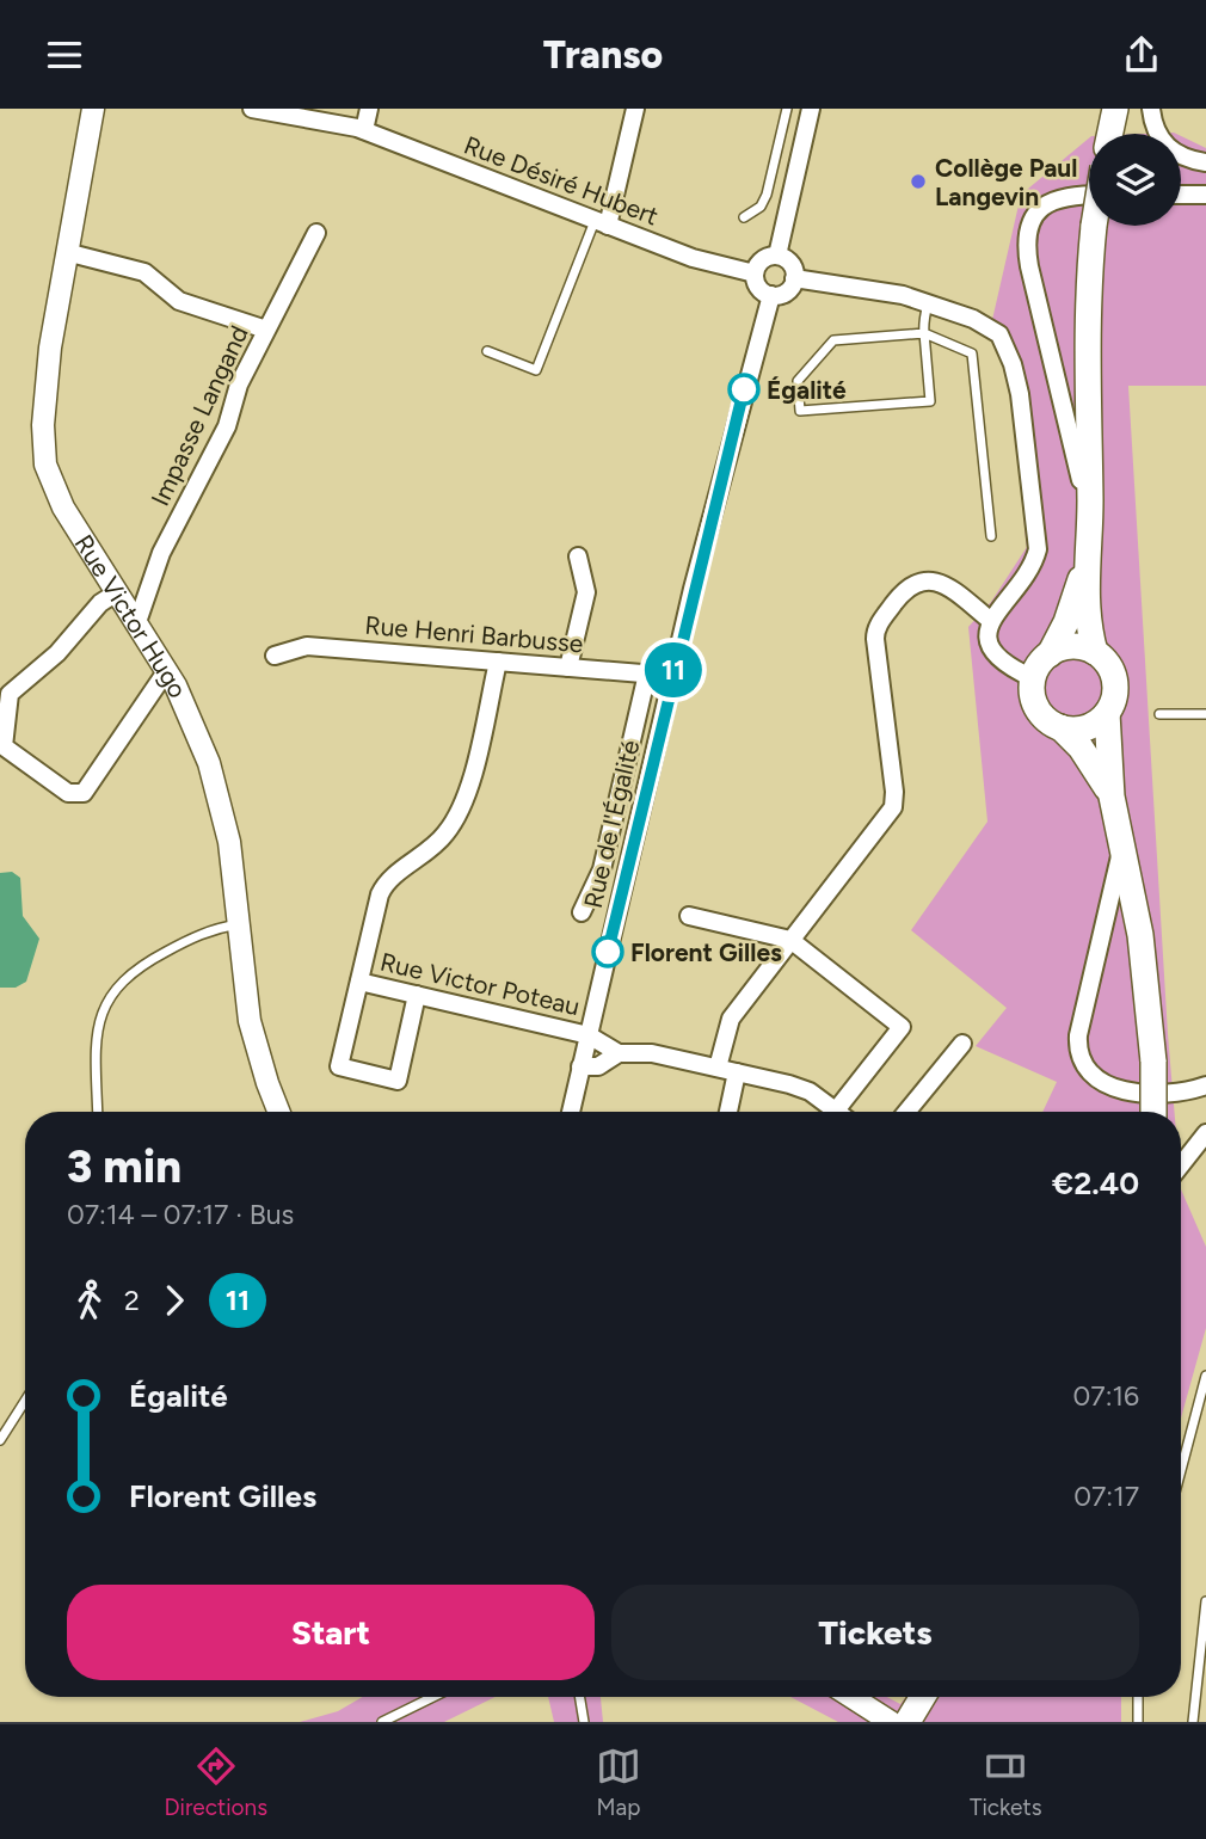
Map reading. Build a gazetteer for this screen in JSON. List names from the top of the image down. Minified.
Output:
{"streets":{"street":["Rue Désiré Hubert","Impasse Langand","Rue Victor Hugo","Rue Henri Barbusse","Rue de l'Égalité","Rue Victor Poteau"]},"crossings":[["Rue Désiré Hubert","Rue de l'Égalité"],["Impasse Langand","Rue Victor Hugo"],["Rue Henri Barbusse","Rue de l'Égalité"],["Rue de l'Égalité","Rue Victor Poteau"]],"places":["Collège Paul Langevin","Égalité","Florent Gilles"],"lines":["bus line 11"],"page":{"header":"Transo","on_map":"11","heading":["3 min","07:14 – 07:17 · Bus","€2.40"],"legs":["2","11"],"list":[{"name":"Égalité","value":"07:16"},{"name":"Florent Gilles","value":"07:17"}],"buttons":["Start","Tickets"],"tabs":["Directions","Map","Tickets"]}}
